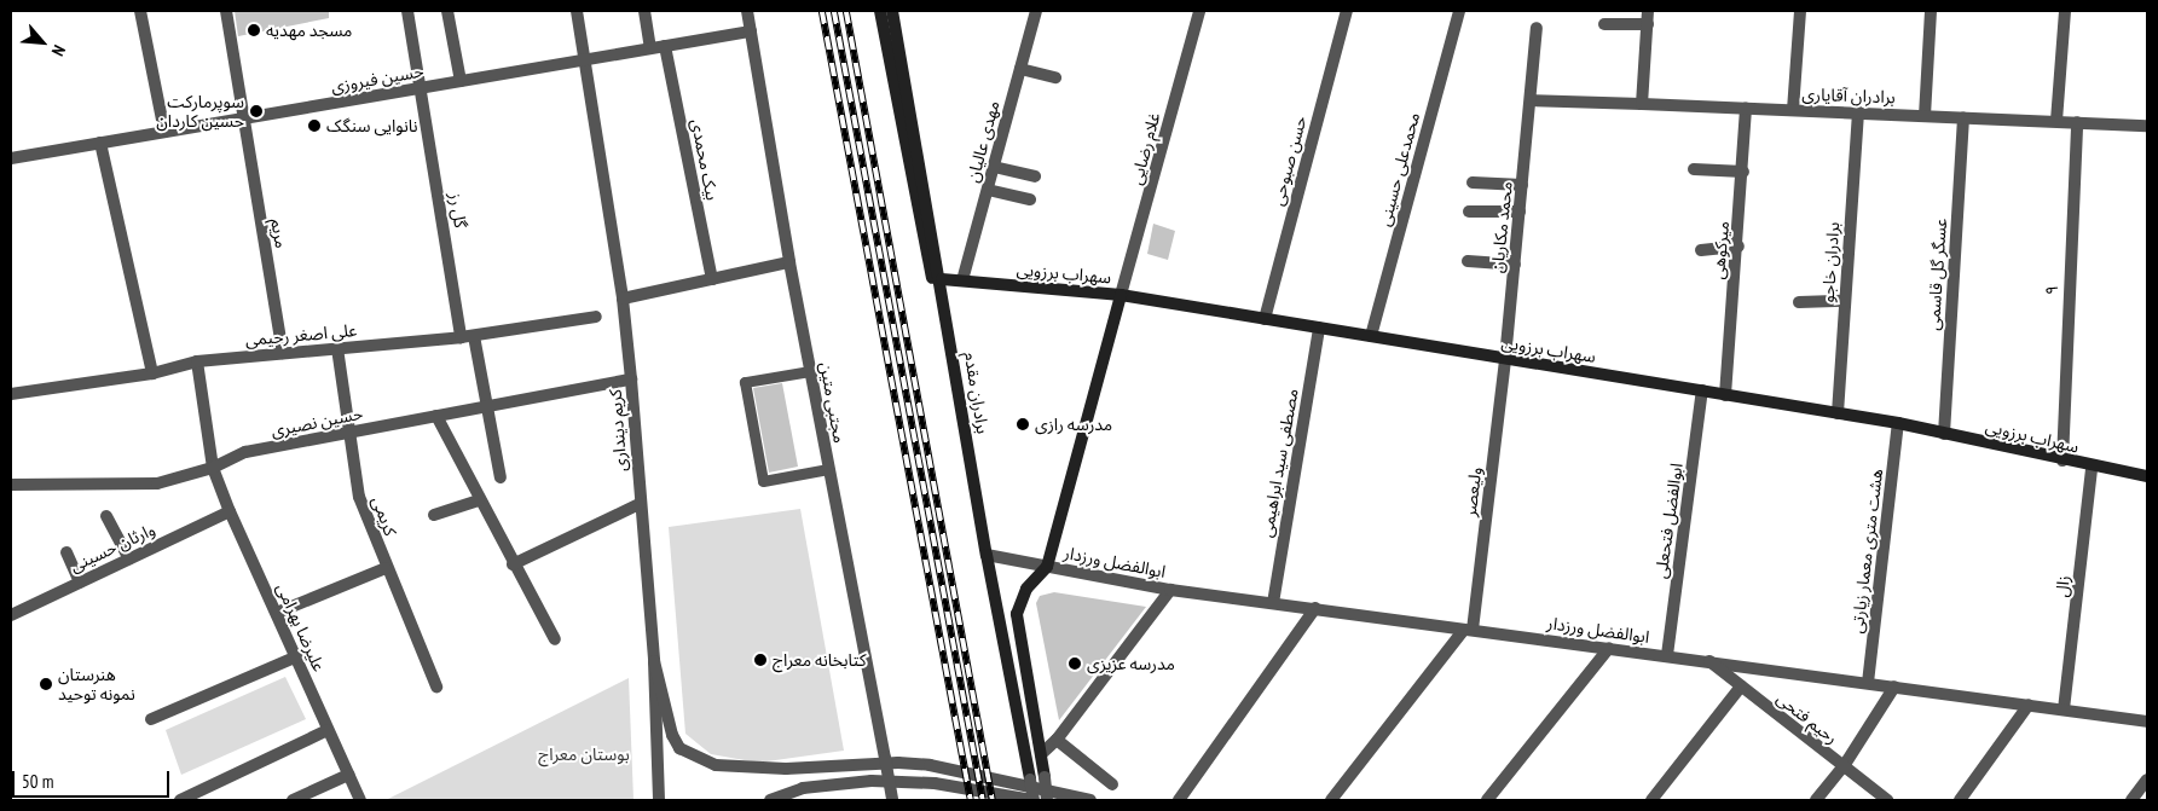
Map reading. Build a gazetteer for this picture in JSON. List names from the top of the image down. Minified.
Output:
{"streets":{"main road":["سهراب برزویی","برادران مقدم"],"street":["حسین فیروزی","برادران آقایاری","مهدی عالیان","غلام رضایی","بیک محمدی","حسن صبوحی","محمدعلی حسینی","گل رز","محمد مکاریان","مریم","میرکوهی","برادران خاجو","عسگر گل قاسمی","۹","علی اصغر رحیمی","مجتبی متین","حسین نصیری","کریم دینداری","مصطفی سید ابراهیمی","ولیعصر","کریمی","ابوالفضل فتحعلی","وارثان حسینی","هشت متری معمار زیارتی","ابوالفضل ورزدار","زال","علیرضا بهرامی","رحیم فتحی"]},"crossings":[["حسین فیروزی","بیک محمدی"],["حسین فیروزی","گل رز"],["حسین فیروزی","مریم"],["حسین فیروزی","مجتبی متین"],["حسین فیروزی","کریم دینداری"],["برادران آقایاری","محمد مکاریان"],["برادران آقایاری","میرکوهی"],["برادران آقایاری","برادران خاجو"],["برادران آقایاری","عسگر گل قاسمی"],["برادران آقایاری","۹"],["مهدی عالیان","سهراب برزویی"],["غلام رضایی","سهراب برزویی"],["حسن صبوحی","سهراب برزویی"],["محمدعلی حسینی","سهراب برزویی"],["گل رز","علی اصغر رحیمی"],["محمد مکاریان","سهراب برزویی"],["محمد مکاریان","ولیعصر"],["مریم","علی اصغر رحیمی"],["میرکوهی","سهراب برزویی"],["برادران خاجو","سهراب برزویی"],["سهراب برزویی","عسگر گل قاسمی"],["سهراب برزویی","۹"],["سهراب برزویی","برادران مقدم"],["سهراب برزویی","مصطفی سید ابراهیمی"],["سهراب برزویی","ولیعصر"],["سهراب برزویی","ابوالفضل فتحعلی"],["سهراب برزویی","هشت متری معمار زیارتی"],["سهراب برزویی","زال"],["علی اصغر رحیمی","کریمی"],["علی اصغر رحیمی","علیرضا بهرامی"],["برادران مقدم","ابوالفضل ورزدار"],["حسین نصیری","کریم دینداری"],["حسین نصیری","کریمی"],["حسین نصیری","علیرضا بهرامی"],["مصطفی سید ابراهیمی","ابوالفضل ورزدار"],["ولیعصر","ابوالفضل ورزدار"],["ابوالفضل فتحعلی","ابوالفضل ورزدار"],["وارثان حسینی","علیرضا بهرامی"],["هشت متری معمار زیارتی","ابوالفضل ورزدار"],["ابوالفضل ورزدار","زال"],["ابوالفضل ورزدار","رحیم فتحی"]],"parks":["بوستان معراج"],"places":["مسجد مهدیه","سوپرمارکت حسین کاردان","نانوایی سنگک","مدرسه رازی","کتابخانه معراج","مدرسه عزیزی","هنرستان نمونه توحید"],"scale_bar":"50 m","north":"bottom right"}
